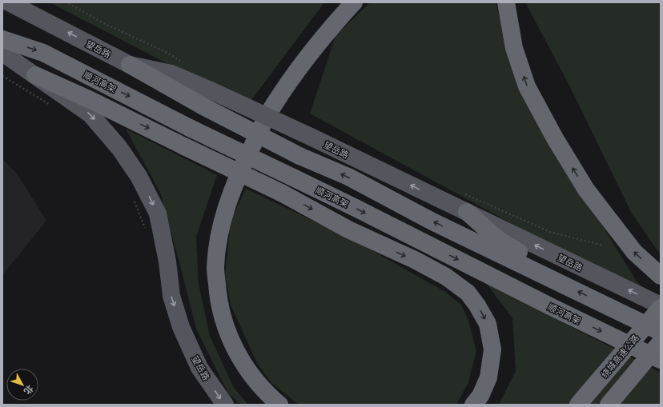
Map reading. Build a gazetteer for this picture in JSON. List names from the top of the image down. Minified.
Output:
{"streets":{"highway":["顺河高架","绕城高速公路"],"main road":["望岳路"]},"crossings":[["望岳路","绕城高速公路"]],"north":"bottom right"}
